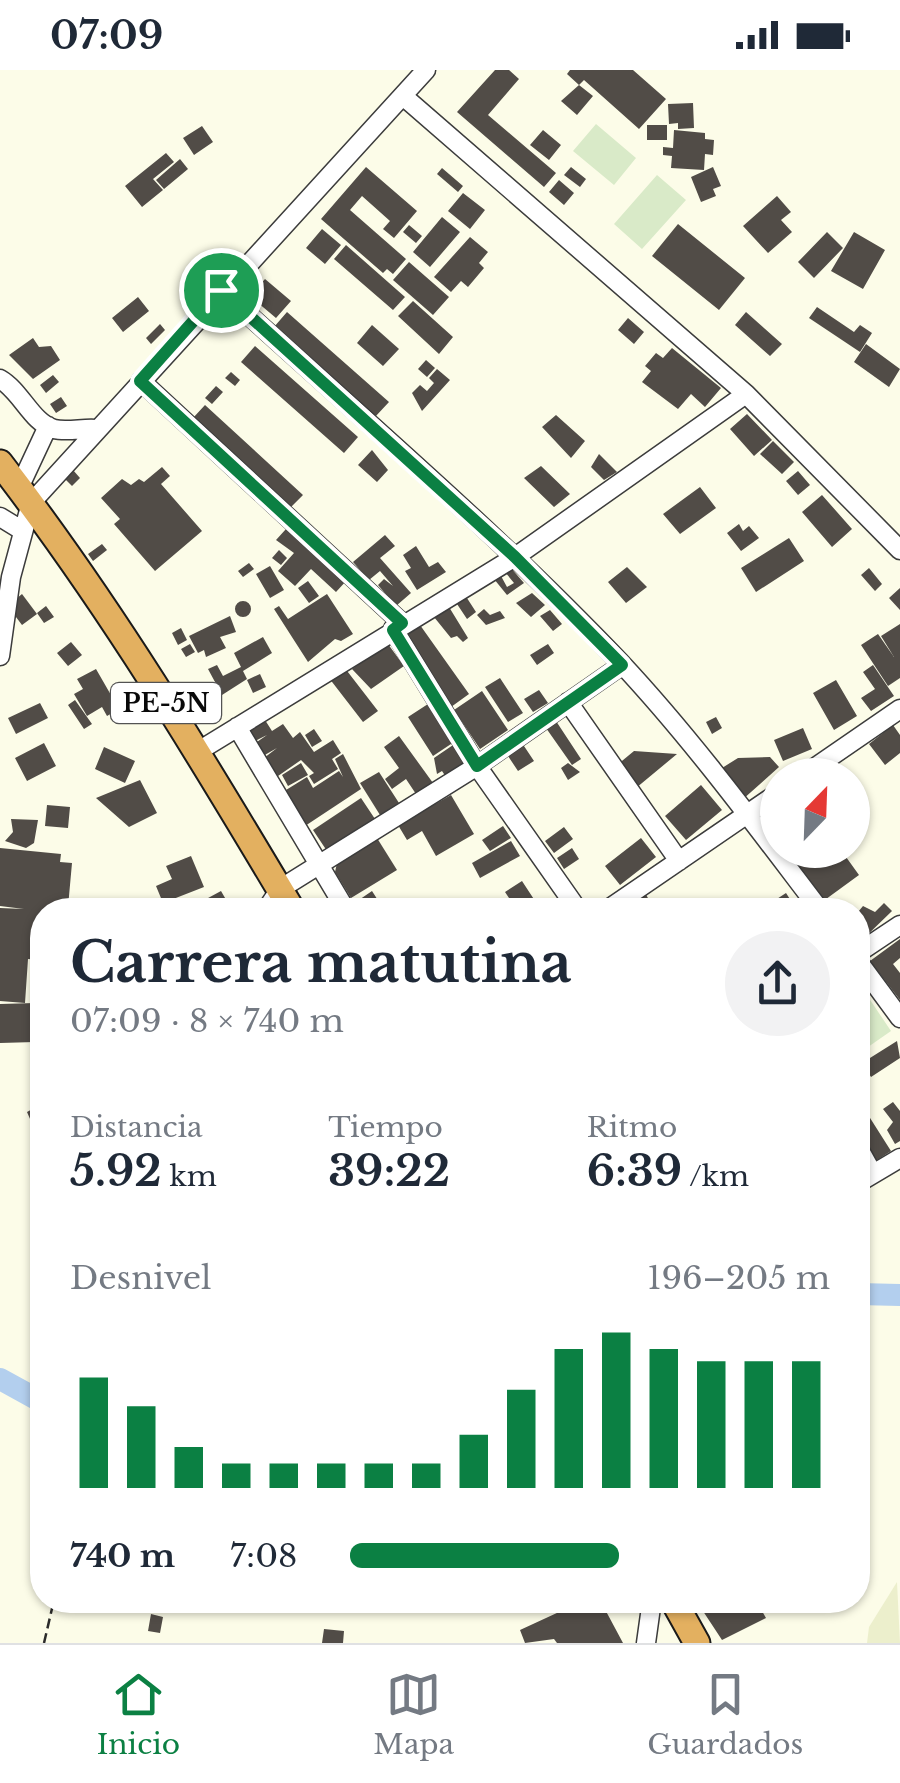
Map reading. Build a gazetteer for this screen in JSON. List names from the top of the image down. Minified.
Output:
{"streets":{"highway":["PE-5N"]},"north":"top right","page":{"status":"07:09","heading":["Carrera matutina","07:09 · 8 × 740 m"],"stats":[["Distancia","5.92 km"],["Tiempo","39:22"],["Ritmo","6:39 /km"]],"chart":["Desnivel","196–205 m"],"list":[{"name":"740 m","note":"7:08"}],"tabs":["Inicio","Mapa","Guardados"]}}
